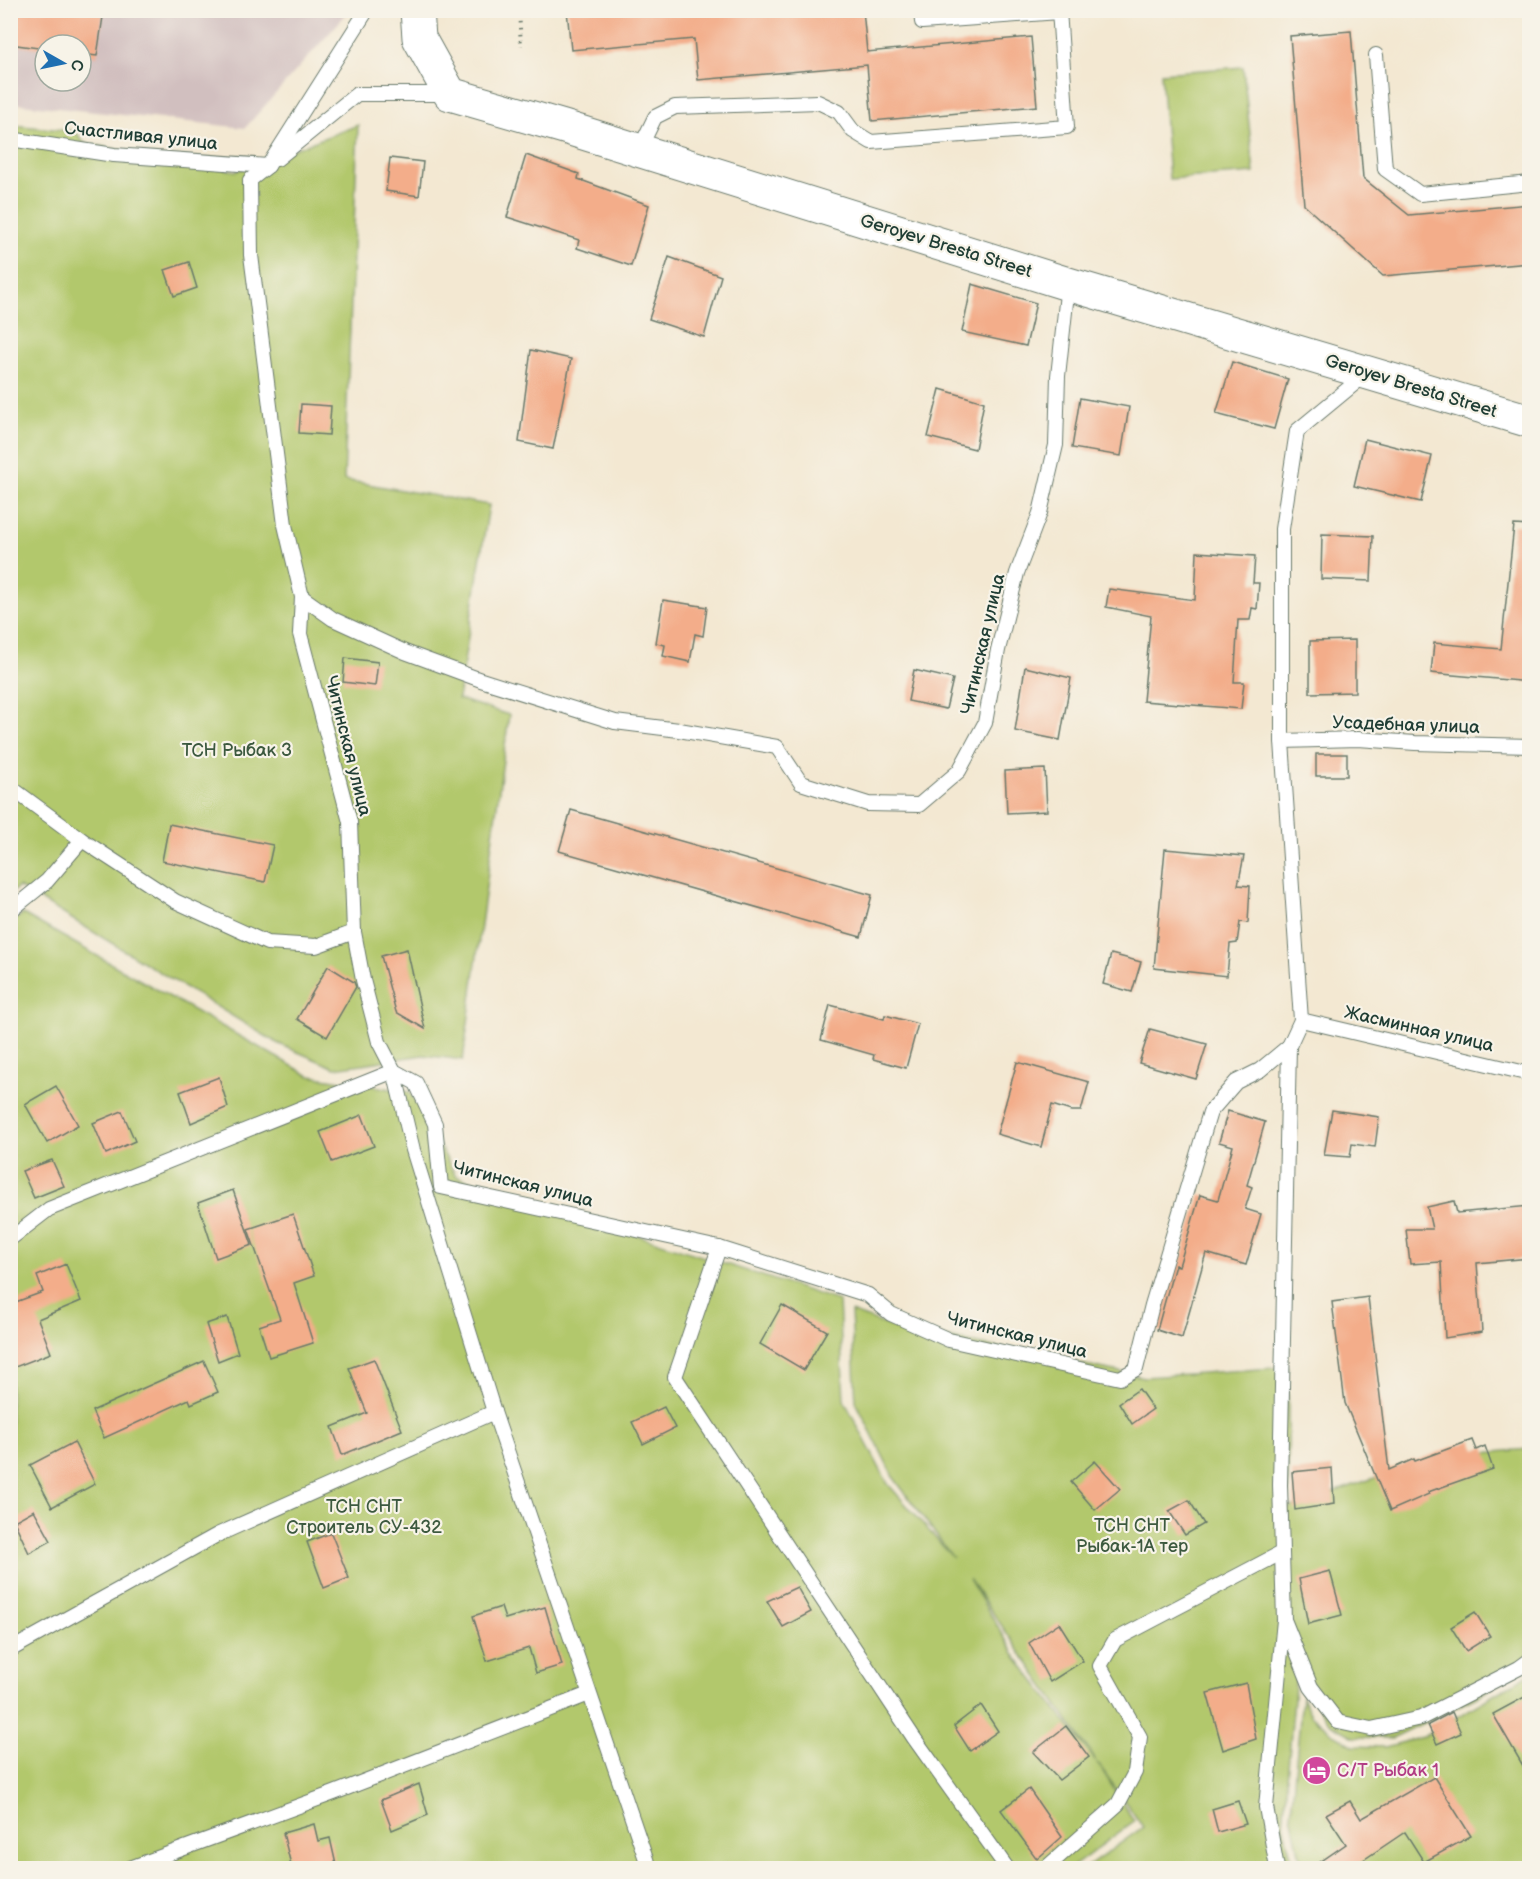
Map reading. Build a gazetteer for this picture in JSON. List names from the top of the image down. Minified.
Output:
{"streets":{"street":["Geroyev Bresta Street"],"lane":["Счастливая улица","Читинская улица","Усадебная улица","Жасминная улица"]},"crossings":[["Geroyev Bresta Street","Читинская улица"]],"parks":["ТСН Рыбак 3","ТСН СНТ Строитель СУ-432","ТСН СНТ Рыбак-1А тер"],"places":{"hotel":["С/Т Рыбак 1"]},"north":"right"}
